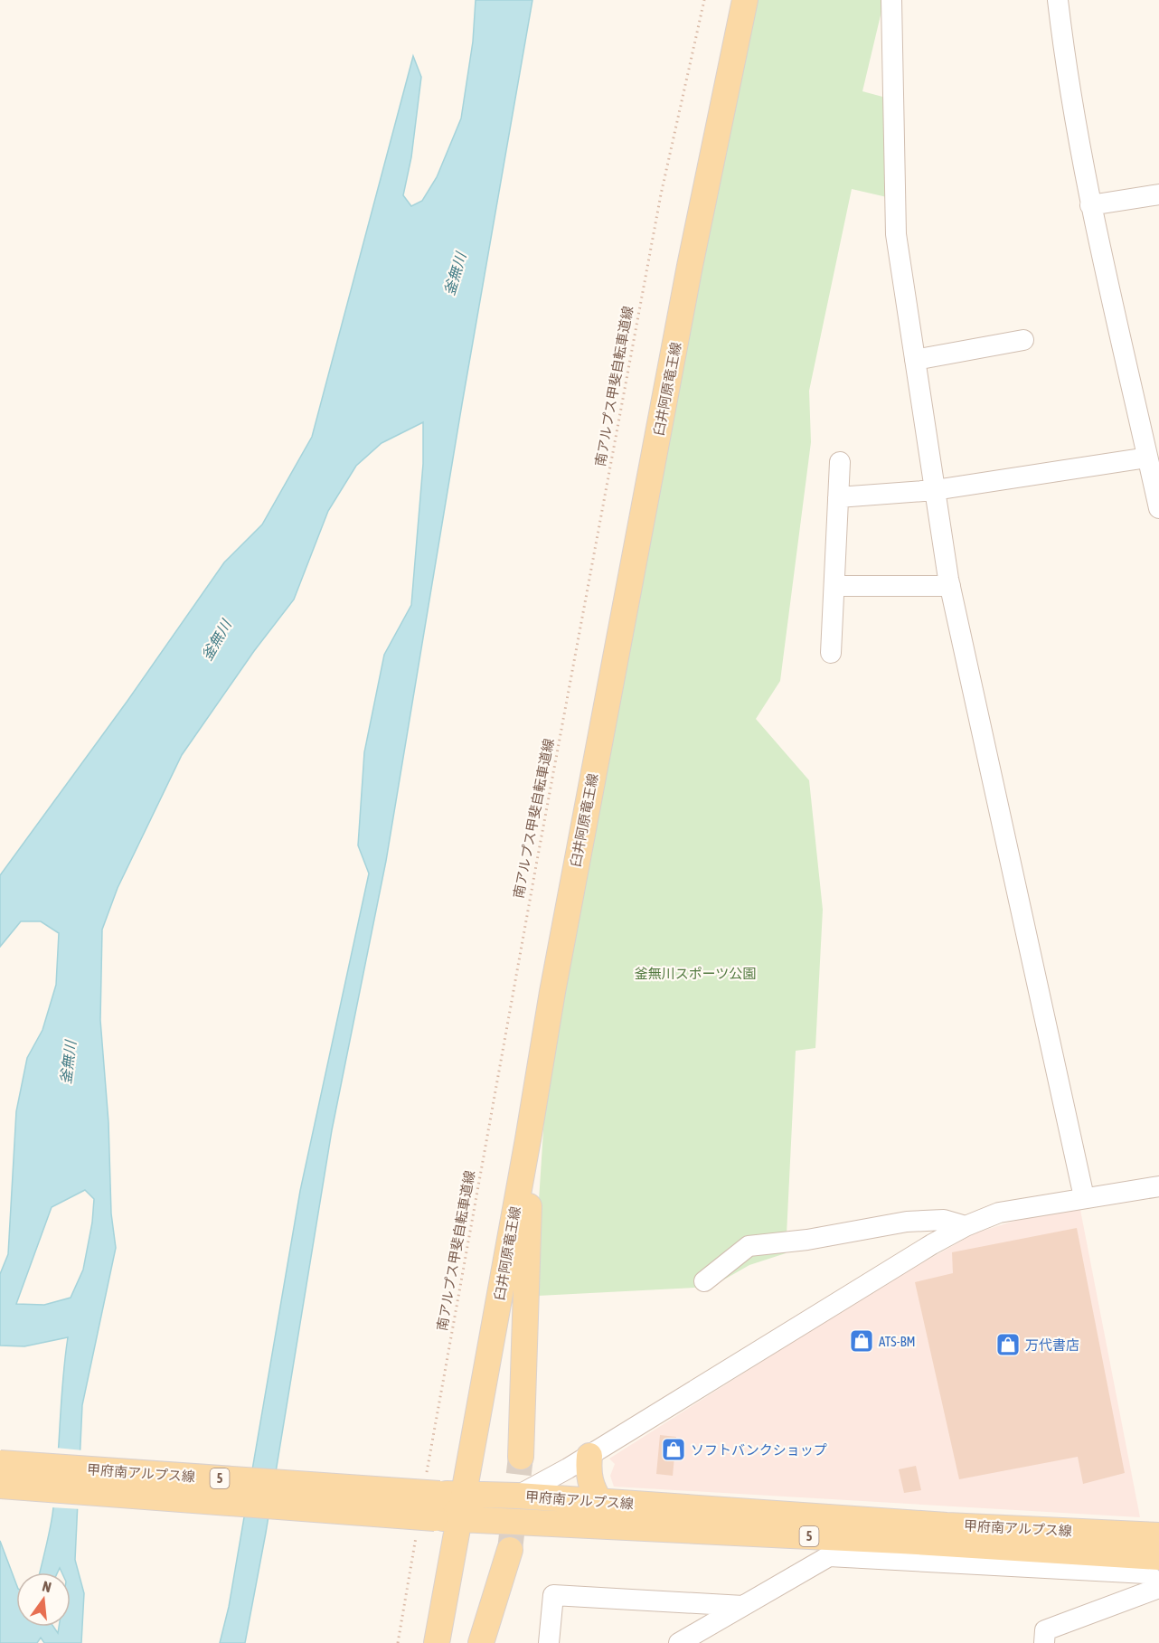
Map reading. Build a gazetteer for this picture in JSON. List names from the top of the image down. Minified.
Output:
{"streets":{"main road":["臼井阿原竜王線","甲府南アルプス線","5"],"path":["南アルプス甲斐自転車道線"]},"crossings":[["南アルプス甲斐自転車道線","臼井阿原竜王線"],["南アルプス甲斐自転車道線","甲府南アルプス線"],["臼井阿原竜王線","甲府南アルプス線"]],"water":["釜無川"],"parks":["釜無川スポーツ公園"],"places":{"shop":["ATS-BM","万代書店","ソフトバンクショップ"]},"north":"top"}
